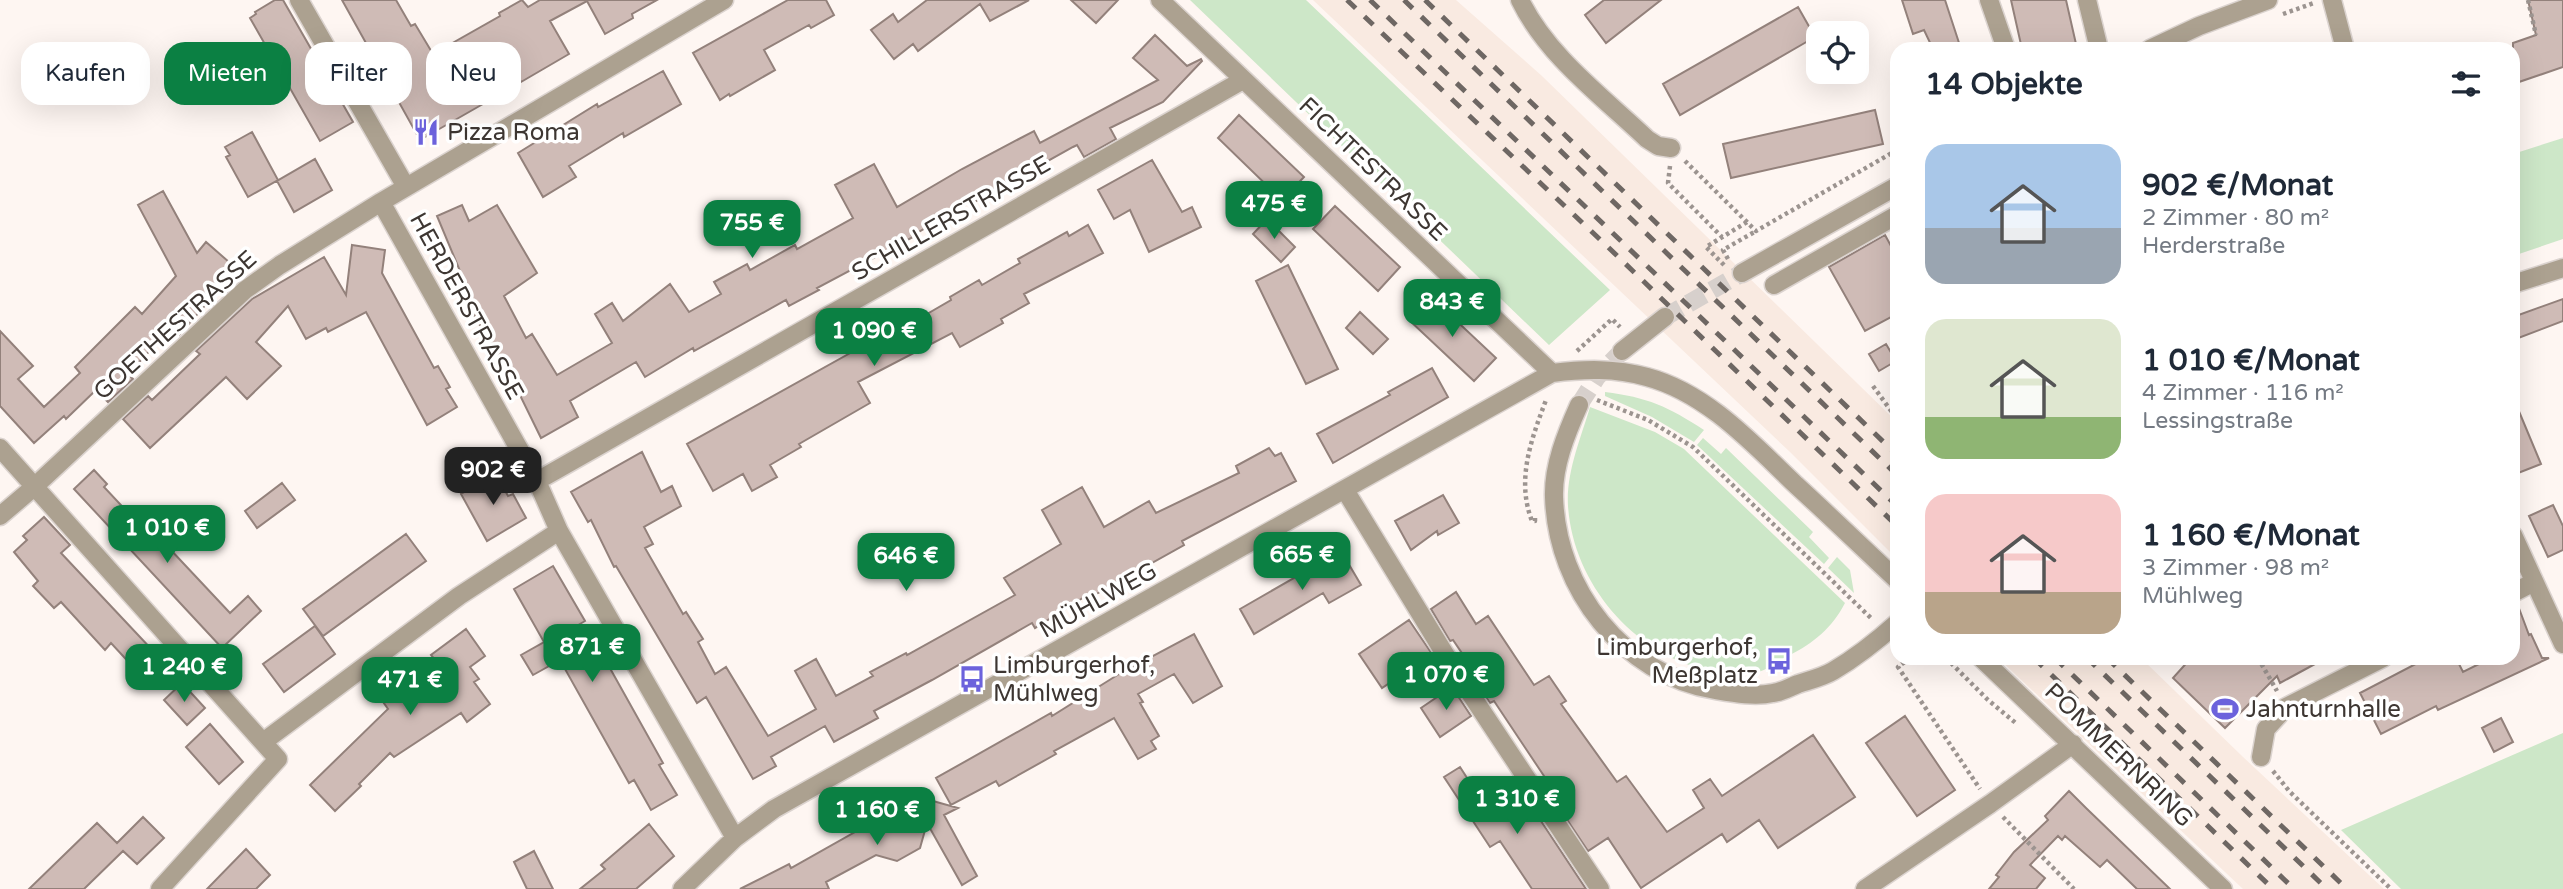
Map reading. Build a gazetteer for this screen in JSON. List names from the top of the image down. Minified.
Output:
{"streets":{"street":["FICHTESTRASSE","SCHILLERSTRASSE","HERDERSTRASSE","GOETHESTRASSE","MÜHLWEG","POMMERNRING"]},"crossings":[["FICHTESTRASSE","SCHILLERSTRASSE"],["FICHTESTRASSE","MÜHLWEG"],["SCHILLERSTRASSE","HERDERSTRASSE"],["HERDERSTRASSE","GOETHESTRASSE"],["HERDERSTRASSE","MÜHLWEG"]],"places":{"restaurant":["Pizza Roma"],"bus stop":["Limburgerhof, Meßplatz","Limburgerhof, Mühlweg"],"sports":["Jahnturnhalle"]},"page":{"chip":["Kaufen","Mieten","Filter","Neu"],"heading":"14 Objekte","list":[{"name":"902 €/Monat","note":"2 Zimmer · 80 m² · Herderstraße"},{"name":"1 010 €/Monat","note":"4 Zimmer · 116 m² · Lessingstraße"},{"name":"1 160 €/Monat","note":"3 Zimmer · 98 m² · Mühlweg"}],"price":["475 €","755 €","843 €","1 090 €","902 €","1 010 €","665 €","646 €","871 €","1 240 €","1 070 €","471 €","1 310 €","1 160 €"]}}
